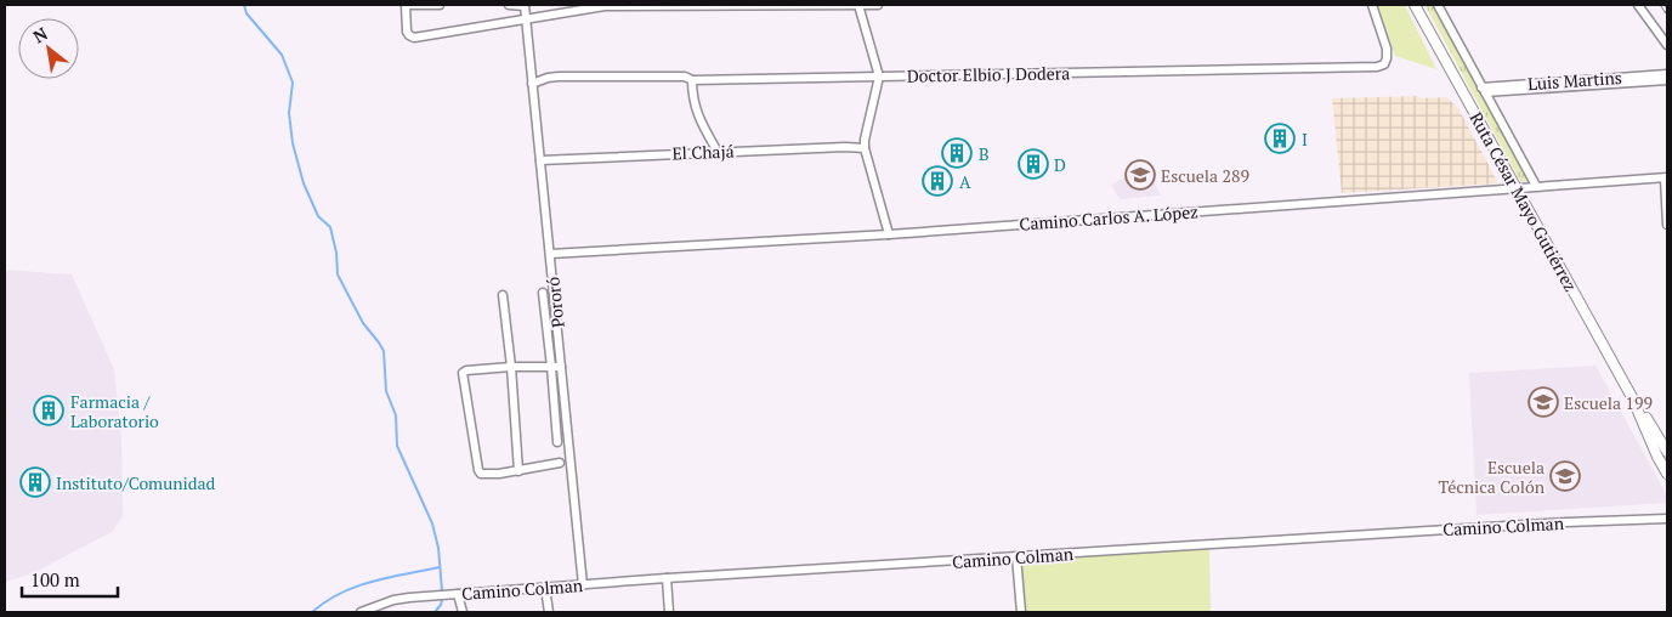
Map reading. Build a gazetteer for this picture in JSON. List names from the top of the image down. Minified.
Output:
{"streets":{"main road":["Ruta César Mayo Gutiérrez"],"street":["Doctor Elbio J Dodera","Luis Martins","El Chajá","Camino Carlos A. López","Pororó","Camino Colman"]},"crossings":[["Doctor Elbio J Dodera","Pororó"],["Luis Martins","Ruta César Mayo Gutiérrez"],["El Chajá","Pororó"],["Ruta César Mayo Gutiérrez","Camino Carlos A. López"],["Camino Carlos A. López","Pororó"],["Pororó","Camino Colman"]],"places":{"building":["I","B","D","A","Farmacia / Laboratorio","Instituto/Comunidad"],"school or university":["Escuela 289","Escuela 199","Escuela Técnica Colón"]},"scale_bar":"100 m","north":"top left"}
